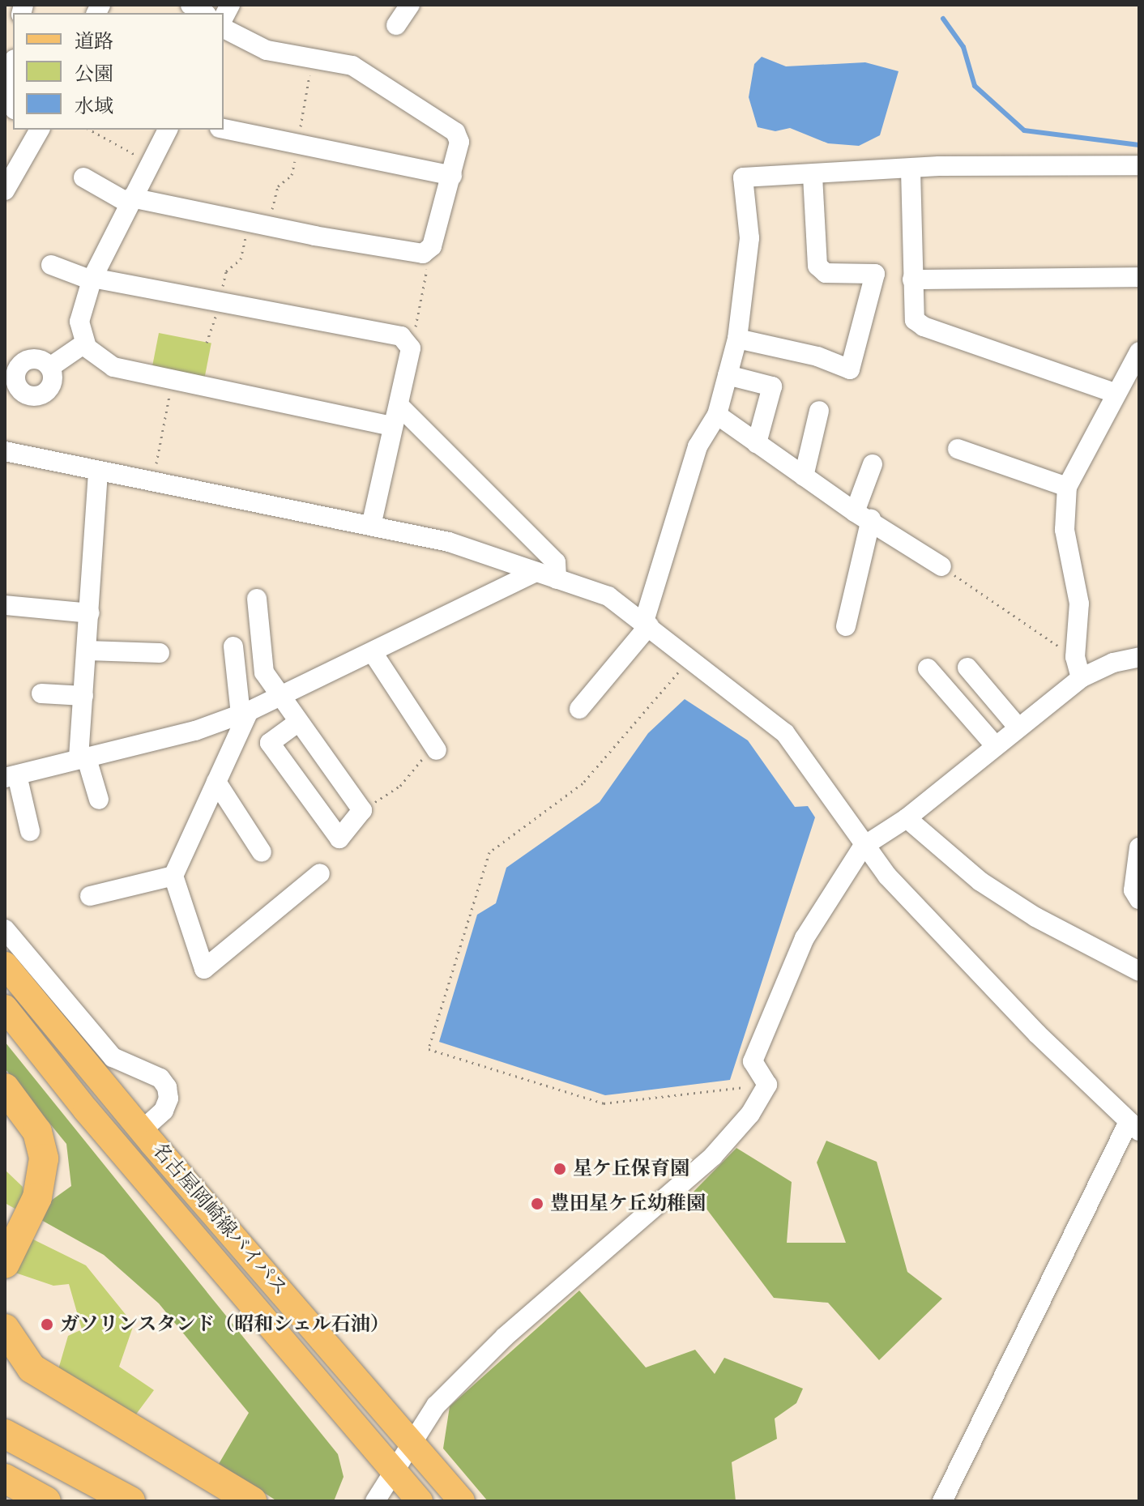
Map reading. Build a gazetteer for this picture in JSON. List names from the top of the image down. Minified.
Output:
{"streets":{"main road":["名古屋岡崎線バイパス"]},"places":["星ケ丘保育園","豊田星ケ丘幼稚園","ガソリンスタンド（昭和シェル石油）"],"legend":["道路","公園","水域"]}
